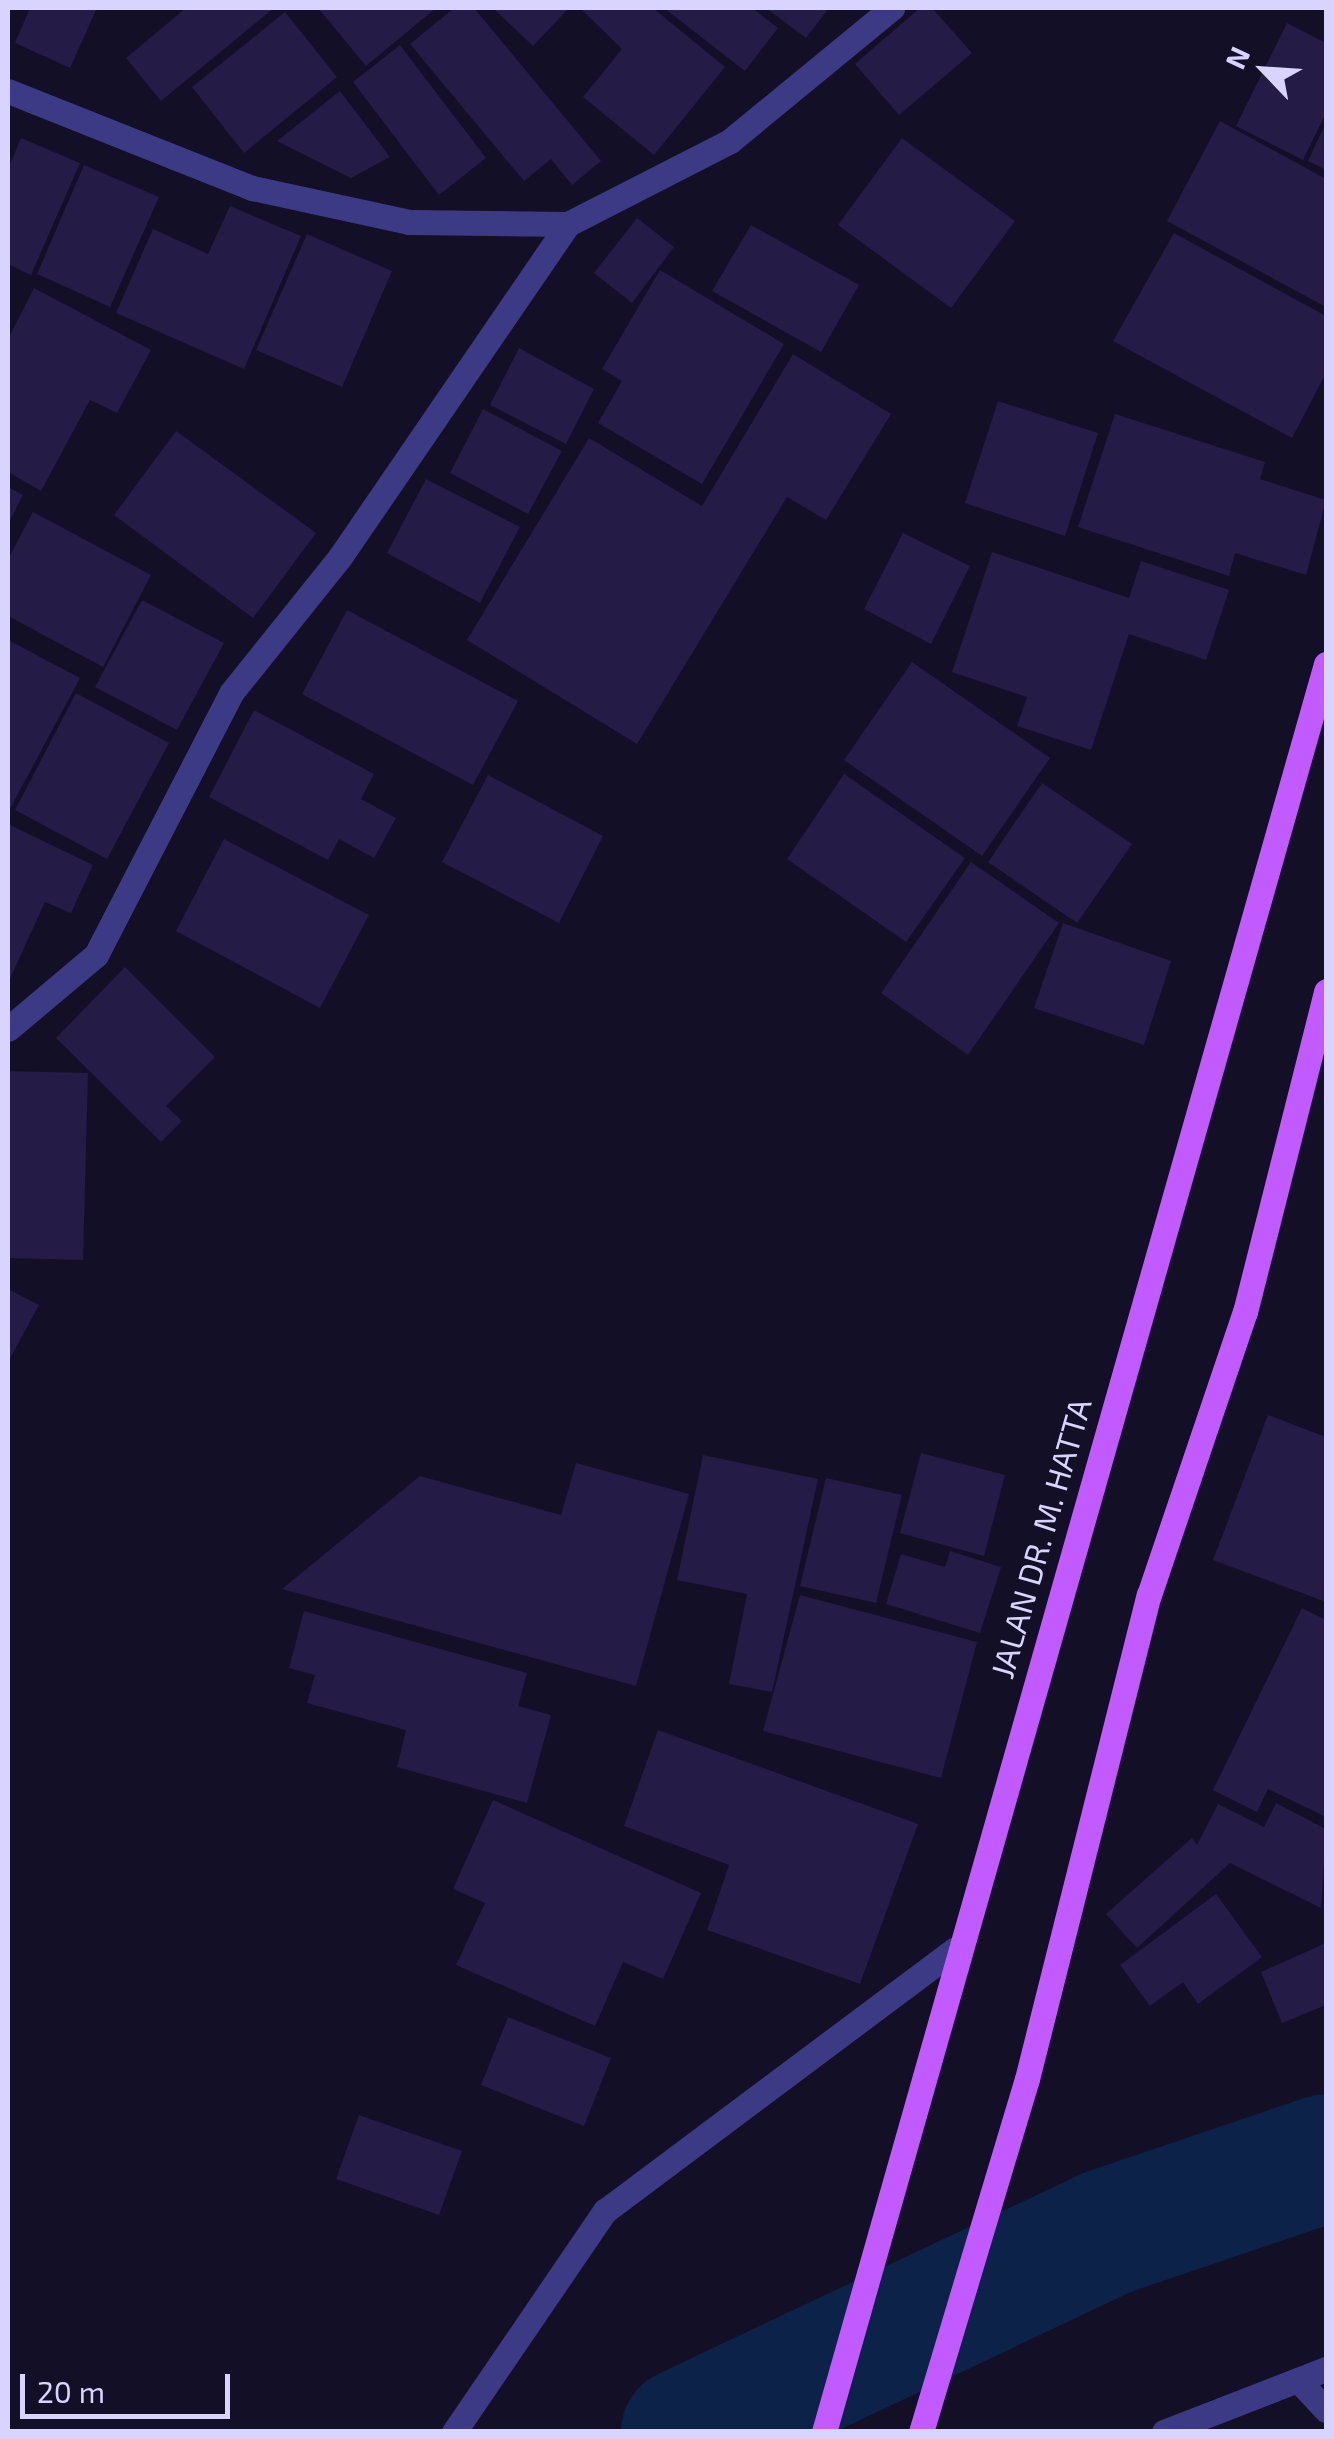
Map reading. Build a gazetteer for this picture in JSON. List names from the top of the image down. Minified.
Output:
{"streets":{"main road":["JALAN DR. M. HATTA"]},"scale_bar":"20 m","north":"top left"}
